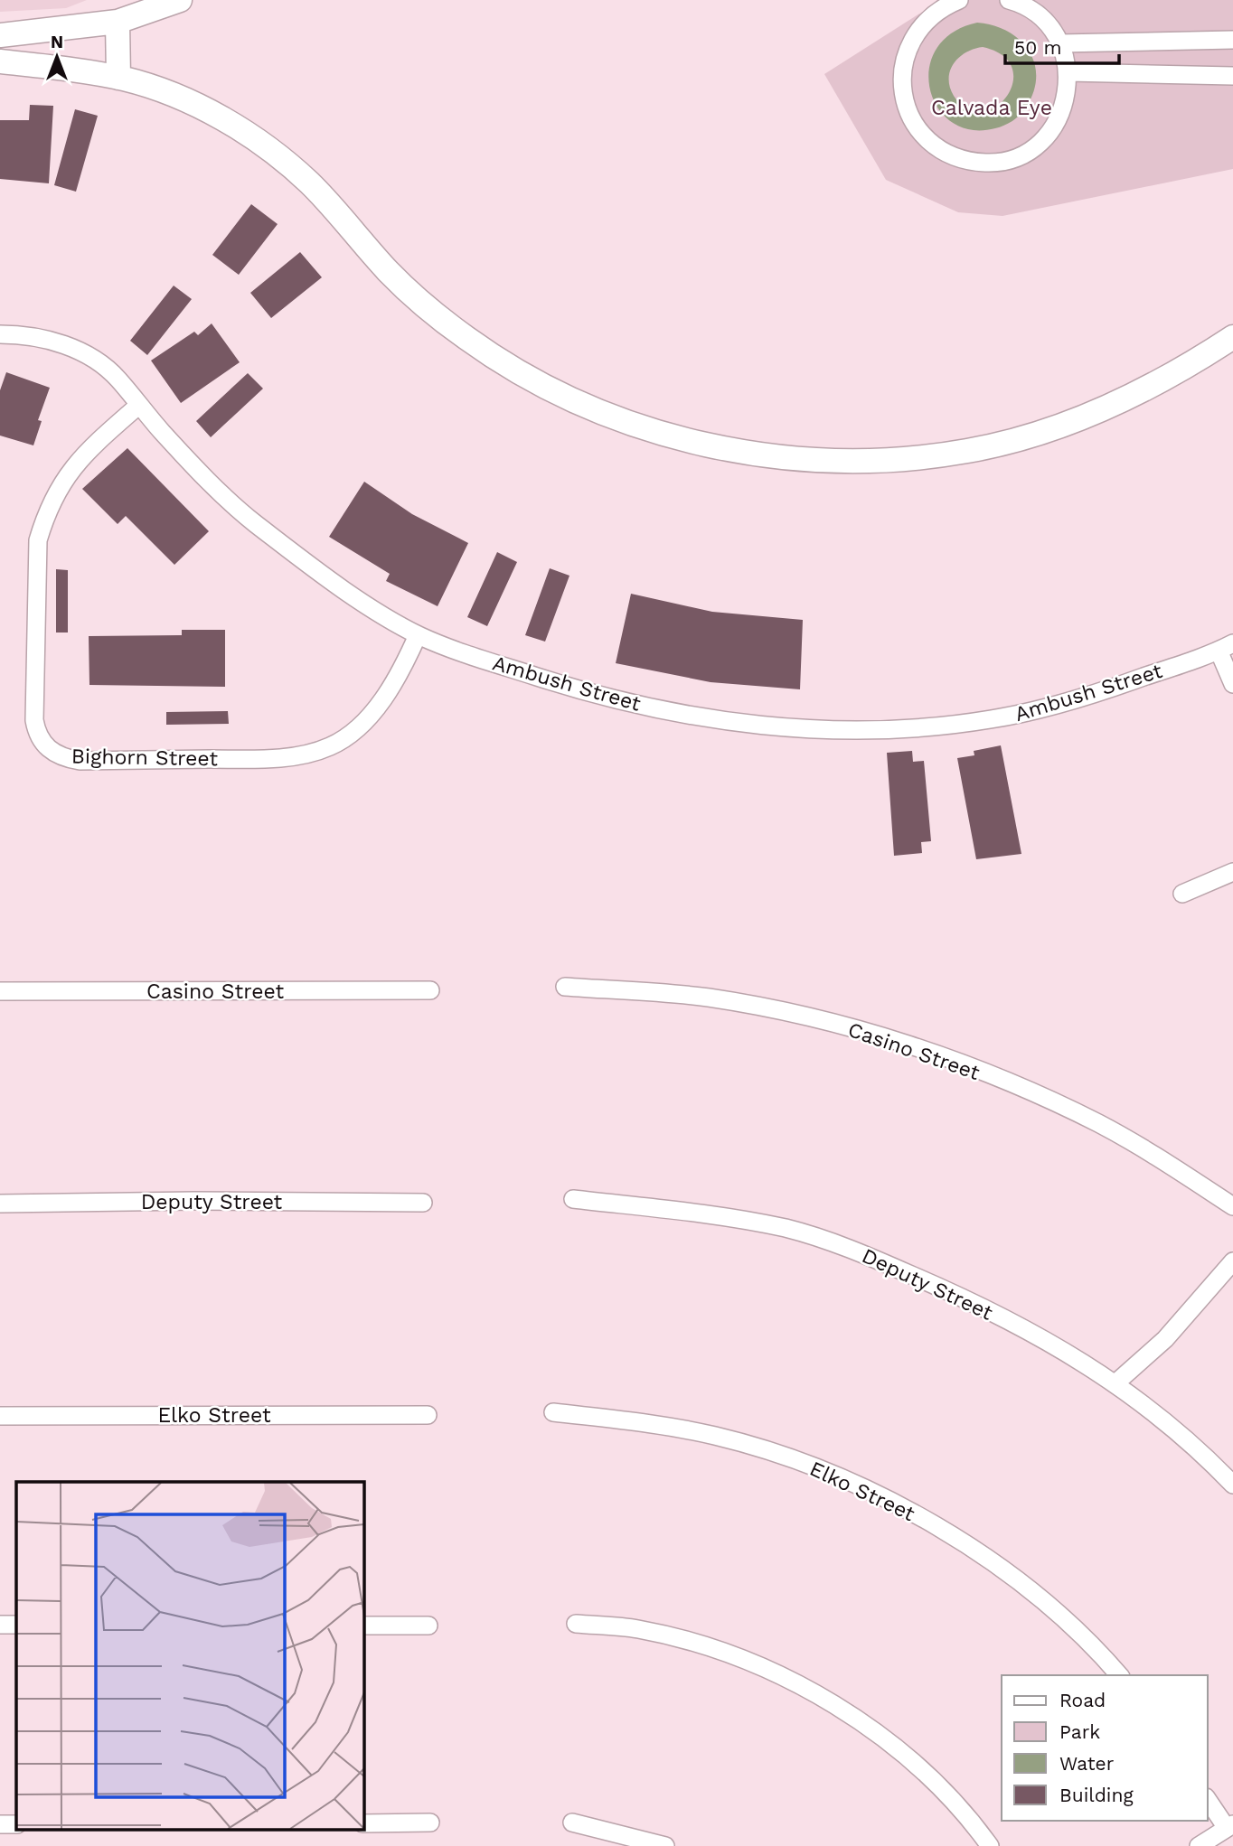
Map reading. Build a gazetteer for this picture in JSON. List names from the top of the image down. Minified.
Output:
{"streets":{"street":["Ambush Street","Bighorn Street","Casino Street","Deputy Street","Elko Street"]},"crossings":[["Ambush Street","Bighorn Street"]],"parks":["Calvada Eye"],"legend":["Road","Park","Water","Building"],"scale_bar":"50 m","north":"top"}
